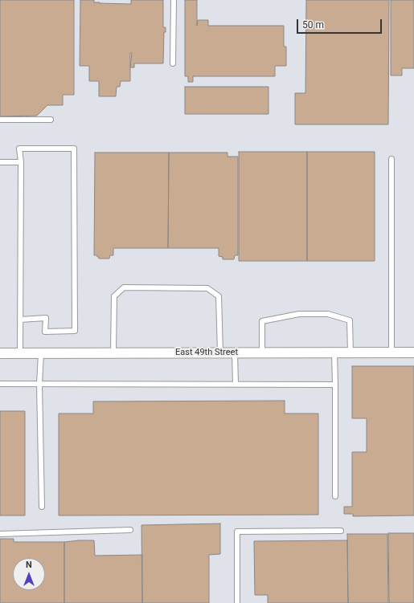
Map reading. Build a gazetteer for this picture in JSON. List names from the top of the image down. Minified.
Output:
{"streets":{"street":["East 49th Street"]},"scale_bar":"50 m","north":"top"}
